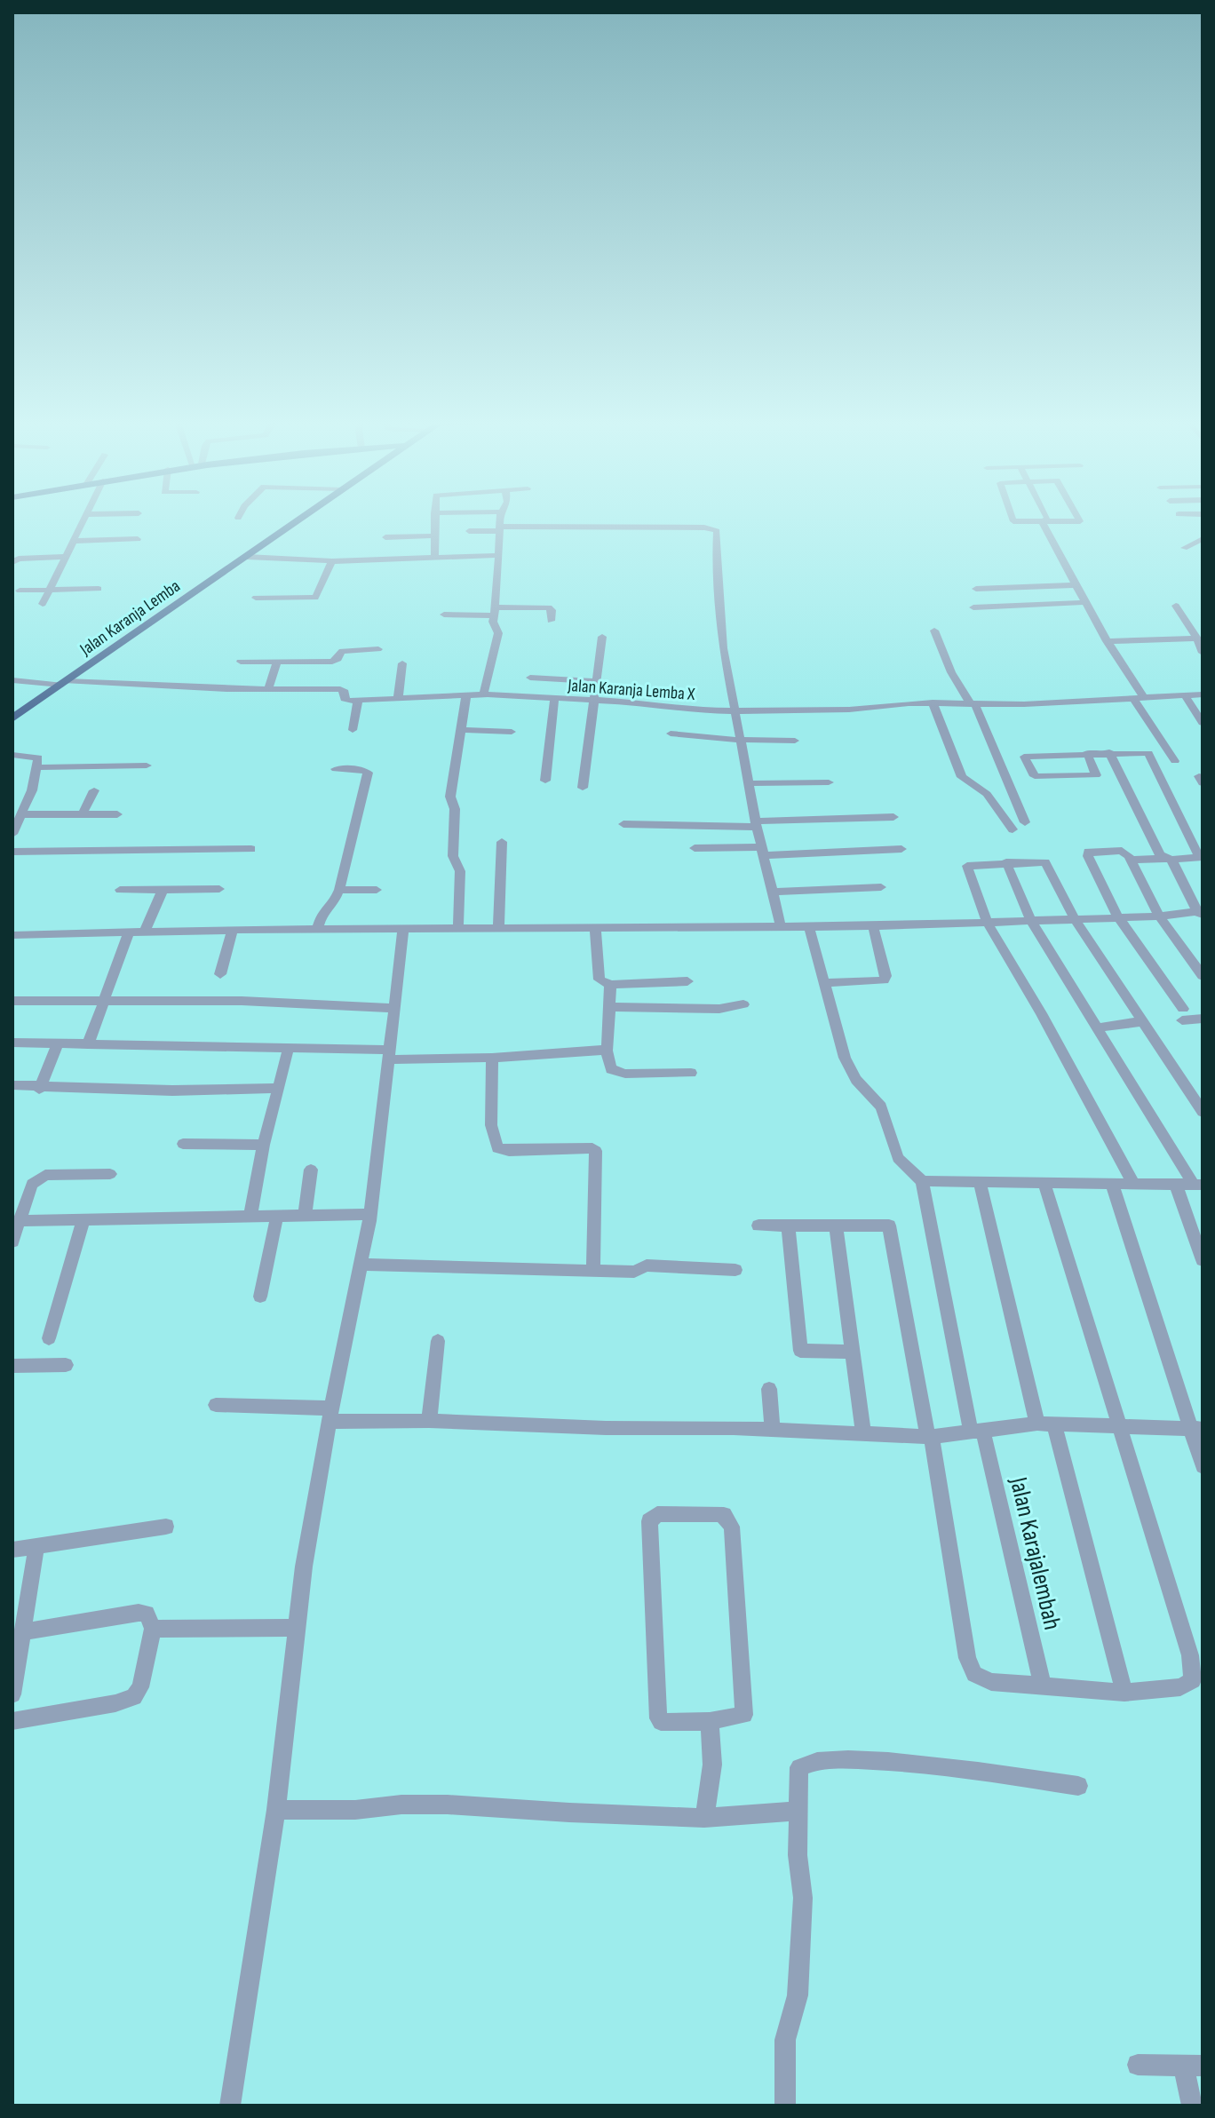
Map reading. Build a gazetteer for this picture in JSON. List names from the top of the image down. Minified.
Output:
{"streets":{"main road":["Jalan Karanja Lemba"],"street":["Jalan Karanja Lemba X","Jalan Karajalembah"]},"crossings":[["Jalan Karanja Lemba","Jalan Karanja Lemba X"]]}
